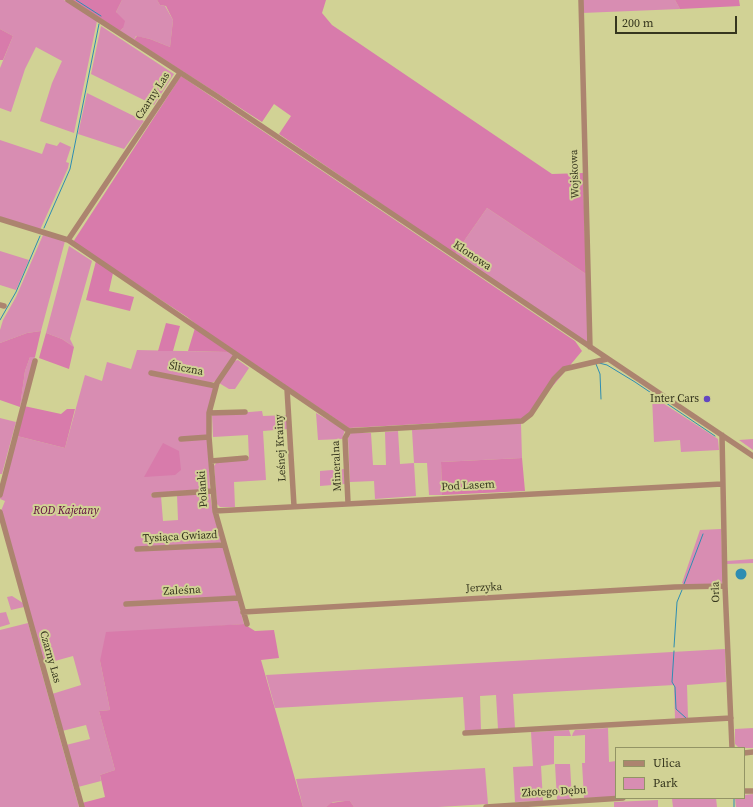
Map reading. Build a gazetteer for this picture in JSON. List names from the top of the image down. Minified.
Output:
{"streets":{"street":["Czarny Las","Wojskowa","Klonowa","Śliczna","Leśnej Krainy","Mineralna","Pod Lasem","Polanki","Tysiąca Gwiazd","Jerzyka","Zaleśna","Orla","Złotego Dębu"]},"crossings":[["Czarny Las","Klonowa"],["Wojskowa","Klonowa"],["Klonowa","Orla"],["Śliczna","Polanki"],["Leśnej Krainy","Pod Lasem"],["Mineralna","Pod Lasem"],["Pod Lasem","Polanki"],["Pod Lasem","Orla"],["Polanki","Tysiąca Gwiazd"],["Polanki","Jerzyka"],["Polanki","Zaleśna"],["Jerzyka","Orla"]],"parks":["ROD Kajetany"],"places":["Inter Cars"],"legend":["Ulica","Park"],"scale_bar":"200 m"}
